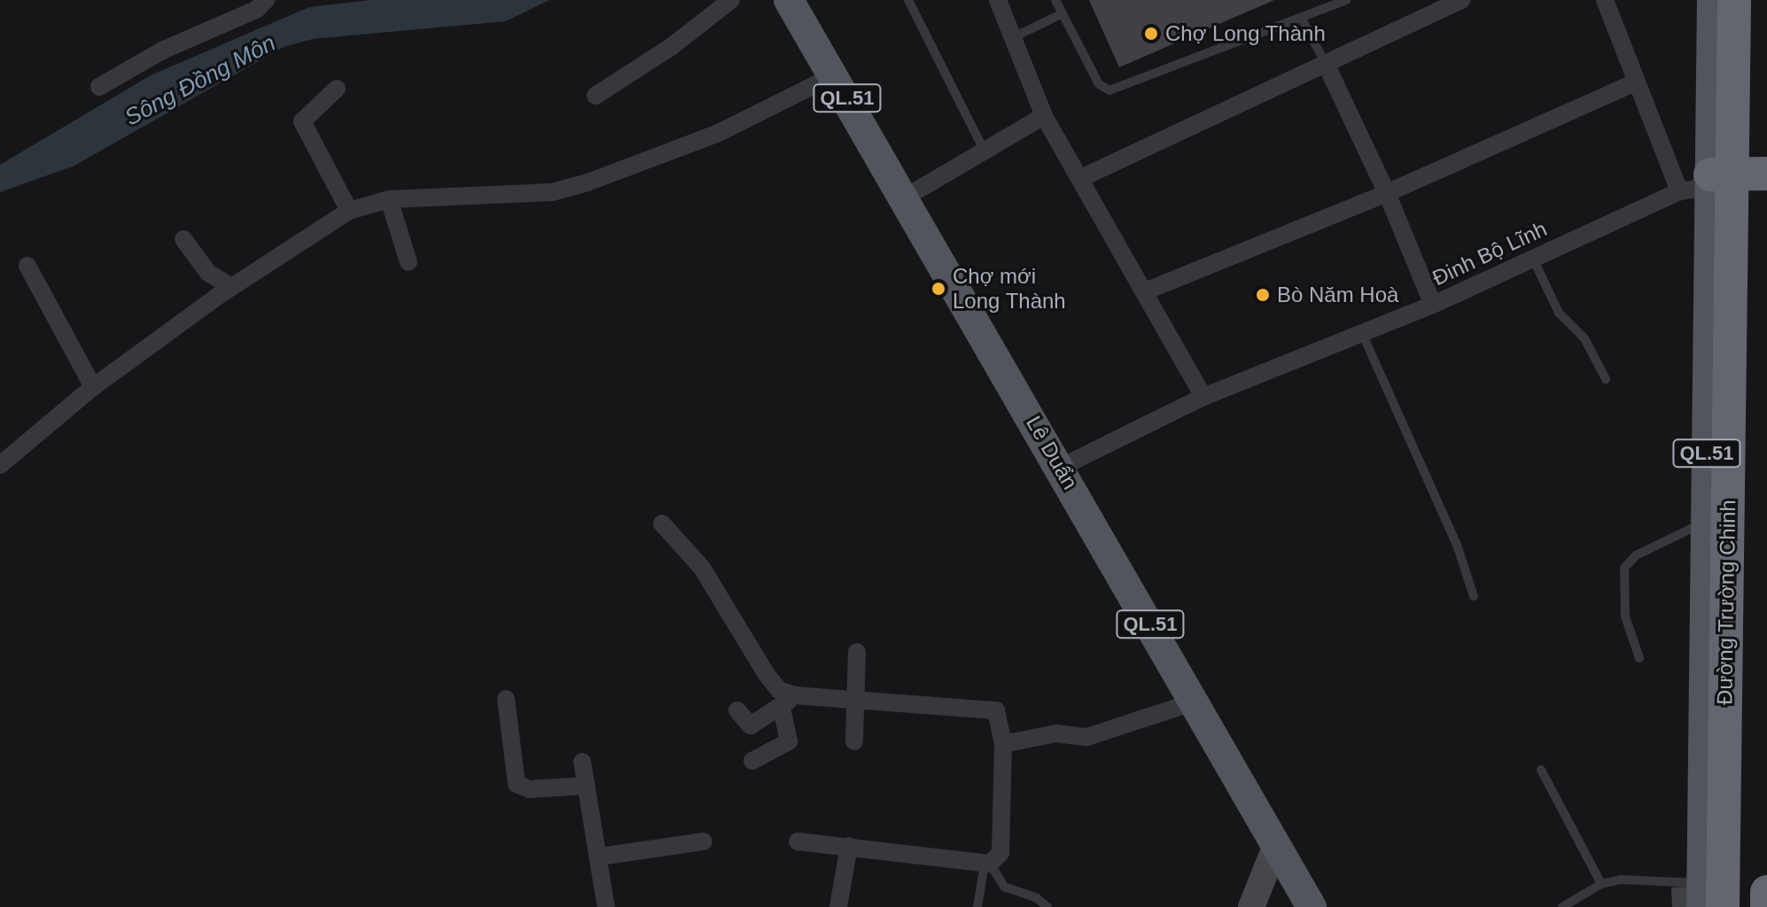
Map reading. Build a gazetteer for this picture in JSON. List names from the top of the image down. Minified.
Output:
{"streets":{"highway":["QL.51","Đường Trường Chinh"],"main road":["Lê Duẩn"],"street":["Đinh Bộ Lĩnh"]},"crossings":[["Đinh Bộ Lĩnh","Lê Duẩn"],["Đinh Bộ Lĩnh","Đường Trường Chinh"]],"water":["Sông Đồng Môn"],"places":["Chợ Long Thành","Chợ mới Long Thành","Bò Năm Hoà"]}
